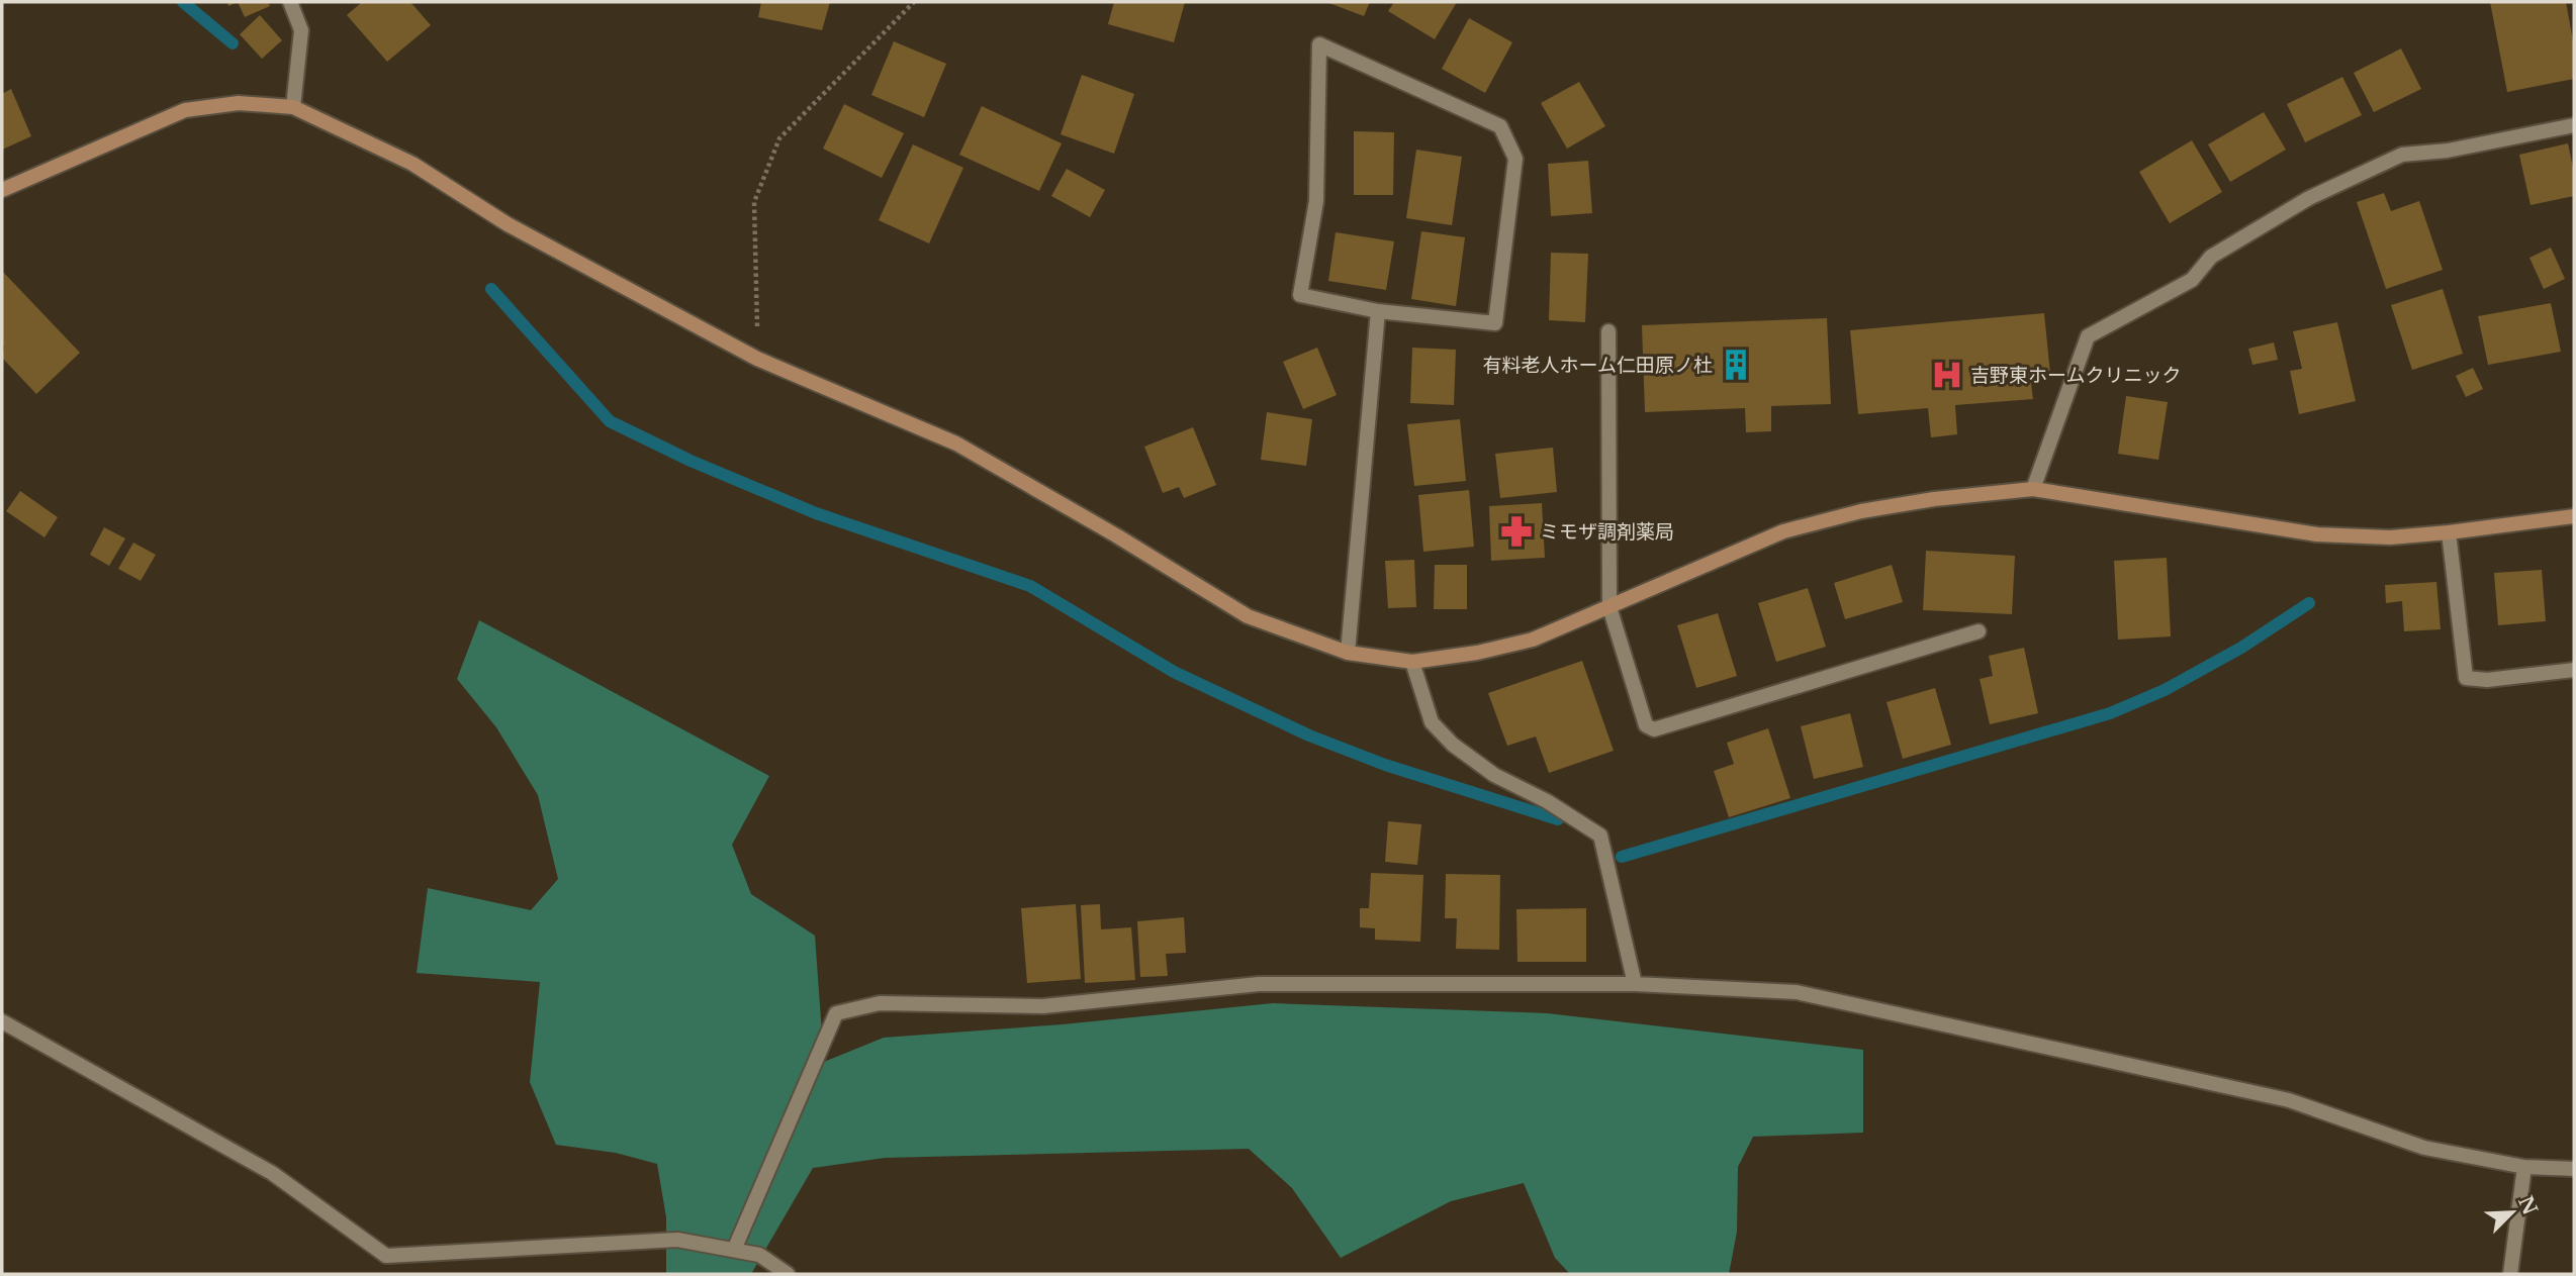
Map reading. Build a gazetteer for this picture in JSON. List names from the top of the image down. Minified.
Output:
{"places":{"building":["有料老人ホーム仁田原ノ杜"],"hospital":["吉野東ホームクリニック"],"pharmacy":["ミモザ調剤薬局"]},"north":"top right"}
